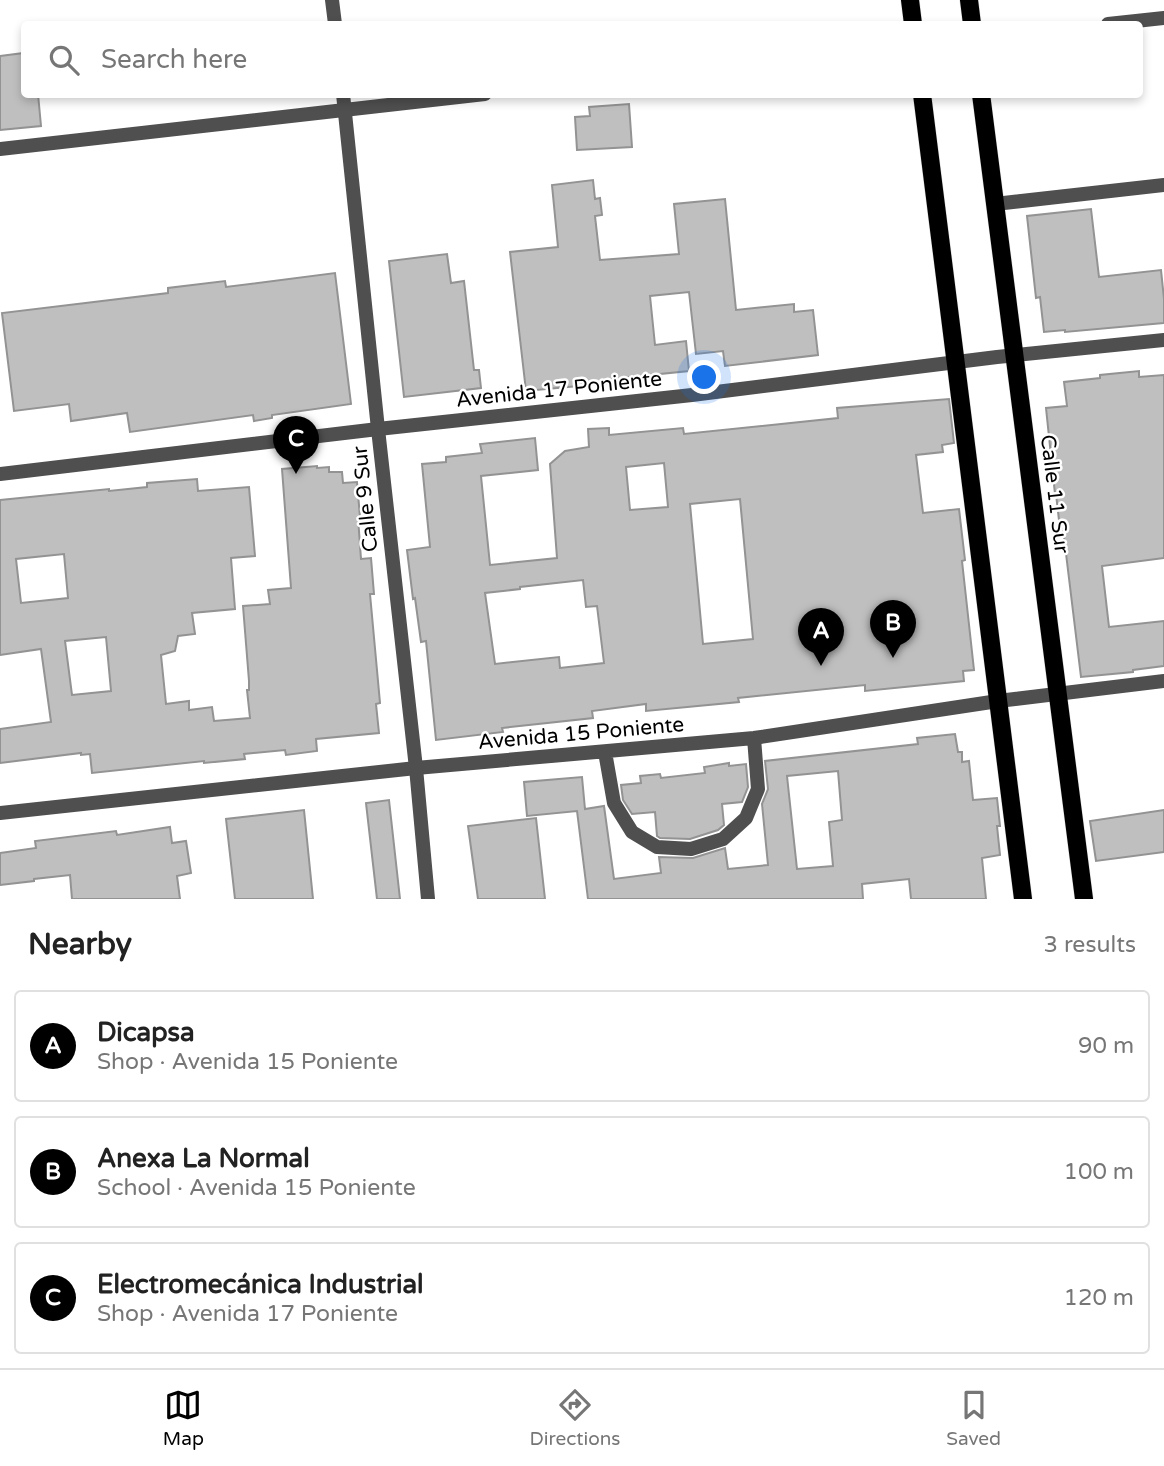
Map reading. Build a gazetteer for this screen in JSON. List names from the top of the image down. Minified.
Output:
{"streets":{"main road":["Calle 11 Sur"],"street":["Avenida 17 Poniente","Calle 9 Sur","Avenida 15 Poniente"]},"crossings":[["Avenida 17 Poniente","Calle 11 Sur"],["Avenida 17 Poniente","Calle 9 Sur"],["Calle 11 Sur","Avenida 15 Poniente"],["Calle 9 Sur","Avenida 15 Poniente"]],"page":{"search":"Search here","pins":["C","B","A"],"heading":["Nearby","3 results"],"list":[{"mark":"A","name":"Dicapsa","note":"Shop · Avenida 15 Poniente","value":"90 m"},{"mark":"B","name":"Anexa La Normal","note":"School · Avenida 15 Poniente","value":"100 m"},{"mark":"C","name":"Electromecánica Industrial","note":"Shop · Avenida 17 Poniente","value":"120 m"}],"nav":["Map","Directions","Saved"]}}
